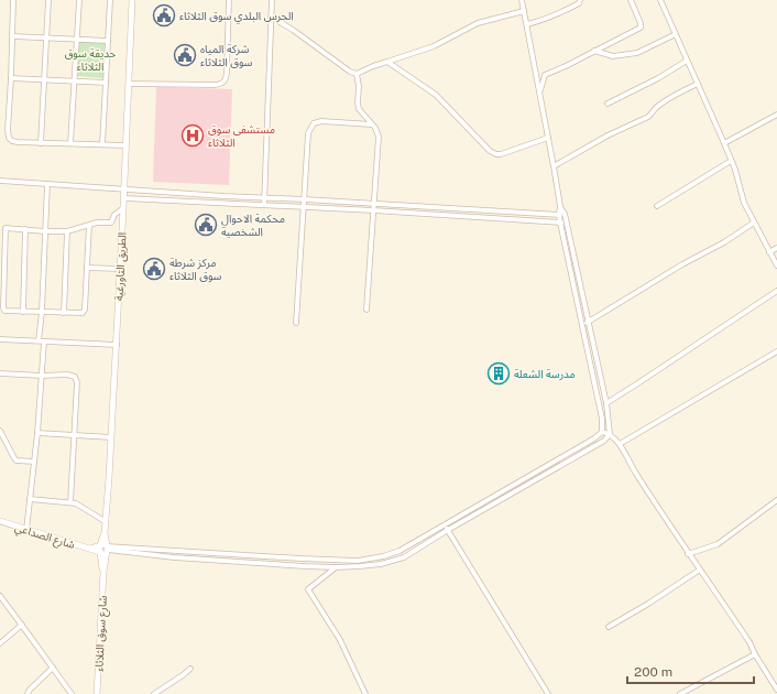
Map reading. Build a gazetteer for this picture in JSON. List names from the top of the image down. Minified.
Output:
{"streets":{"street":["الطريق التاورغية","شارع الصداعي","شارع سوق الثلاثاء"]},"parks":["حديقة سوق الثلاثاء"],"places":{"public building":["الحرس البلدي سوق الثلاثاء","شركة المياه سوق الثلاثاء","محكمة الاحوال الشخصية","مركز شرطة سوق الثلاثاء"],"hospital":["مستشفى سوق الثلاثاء"],"building":["مدرسة الشعلة"]},"scale_bar":"200 m"}
